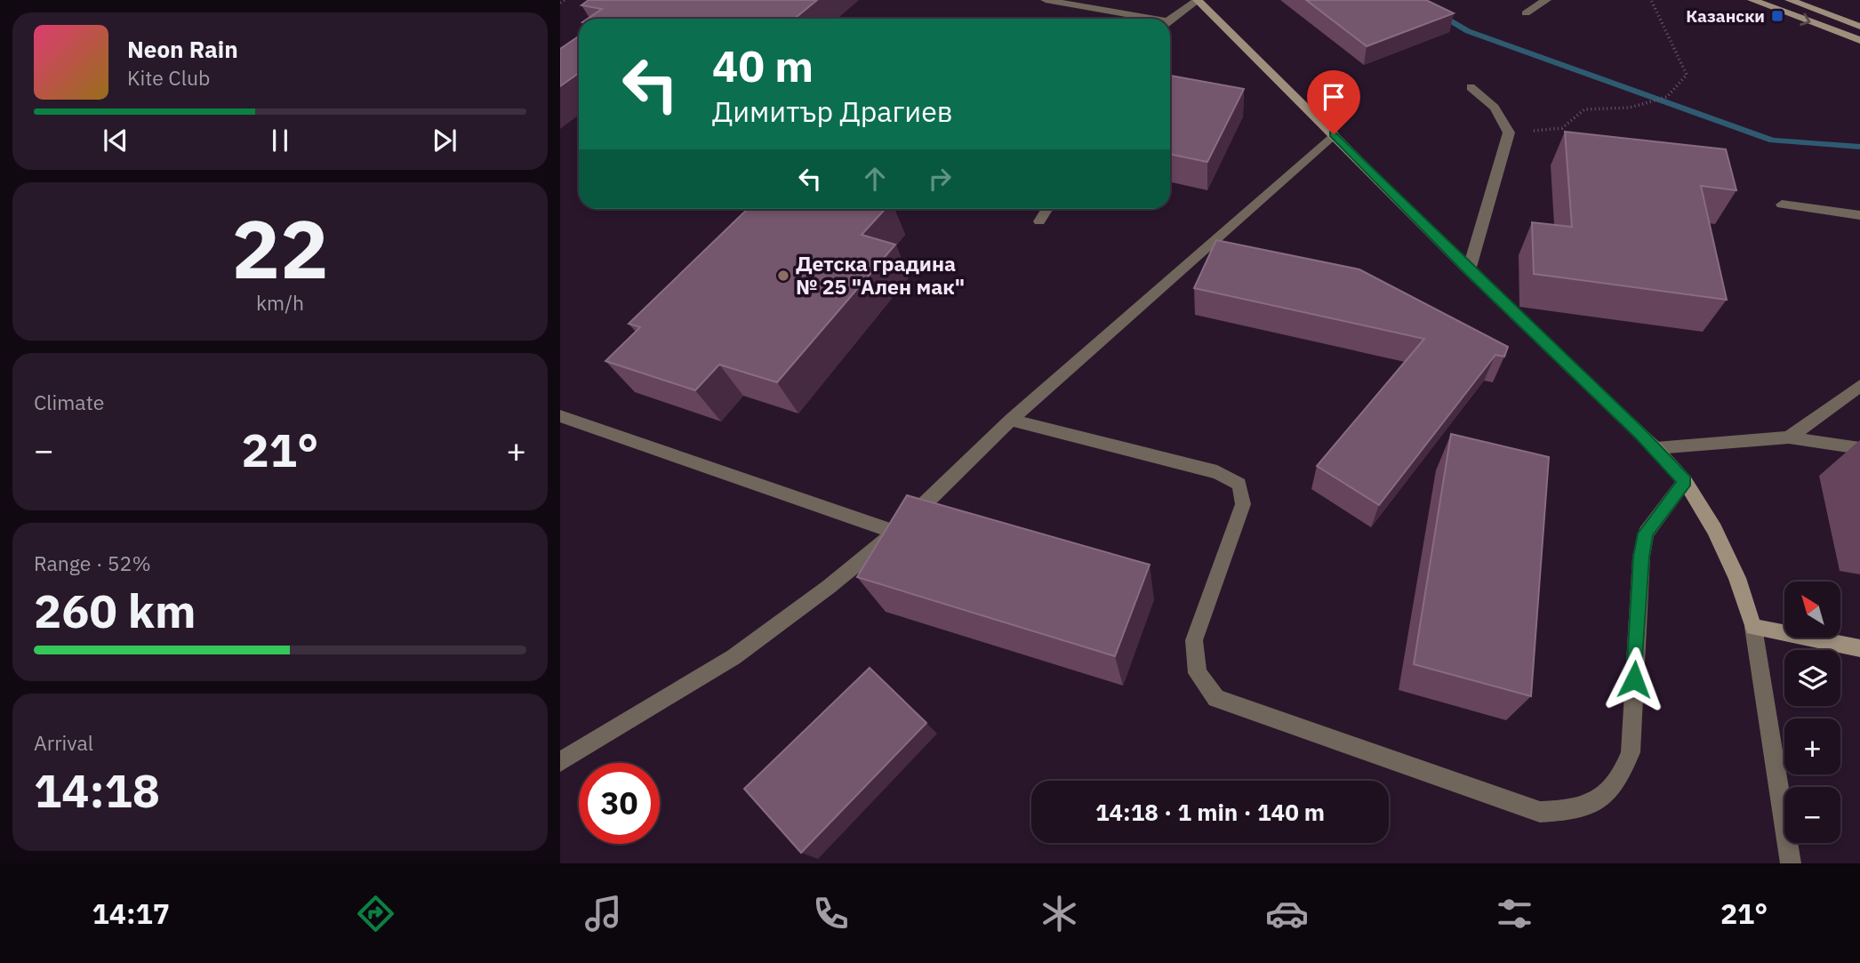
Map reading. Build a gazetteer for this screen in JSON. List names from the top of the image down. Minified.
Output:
{"places":{"transit":["Казански"],"other":["Детска градина № 25 \"Ален мак\""]},"north":"top left","page":{"turn":["40 m","Димитър Драгиев"],"song":["Neon Rain","Kite Club"],"tile":[["22","km/h"],"Climate",["Range · 52%","260 km"],["Arrival","14:18"]],"heat":["−","21°","+"],"map_buttons":["+","−"],"limit":"30","trip":"14:18 · 1 min · 140 m","tabs":["14:17","21°"]}}
